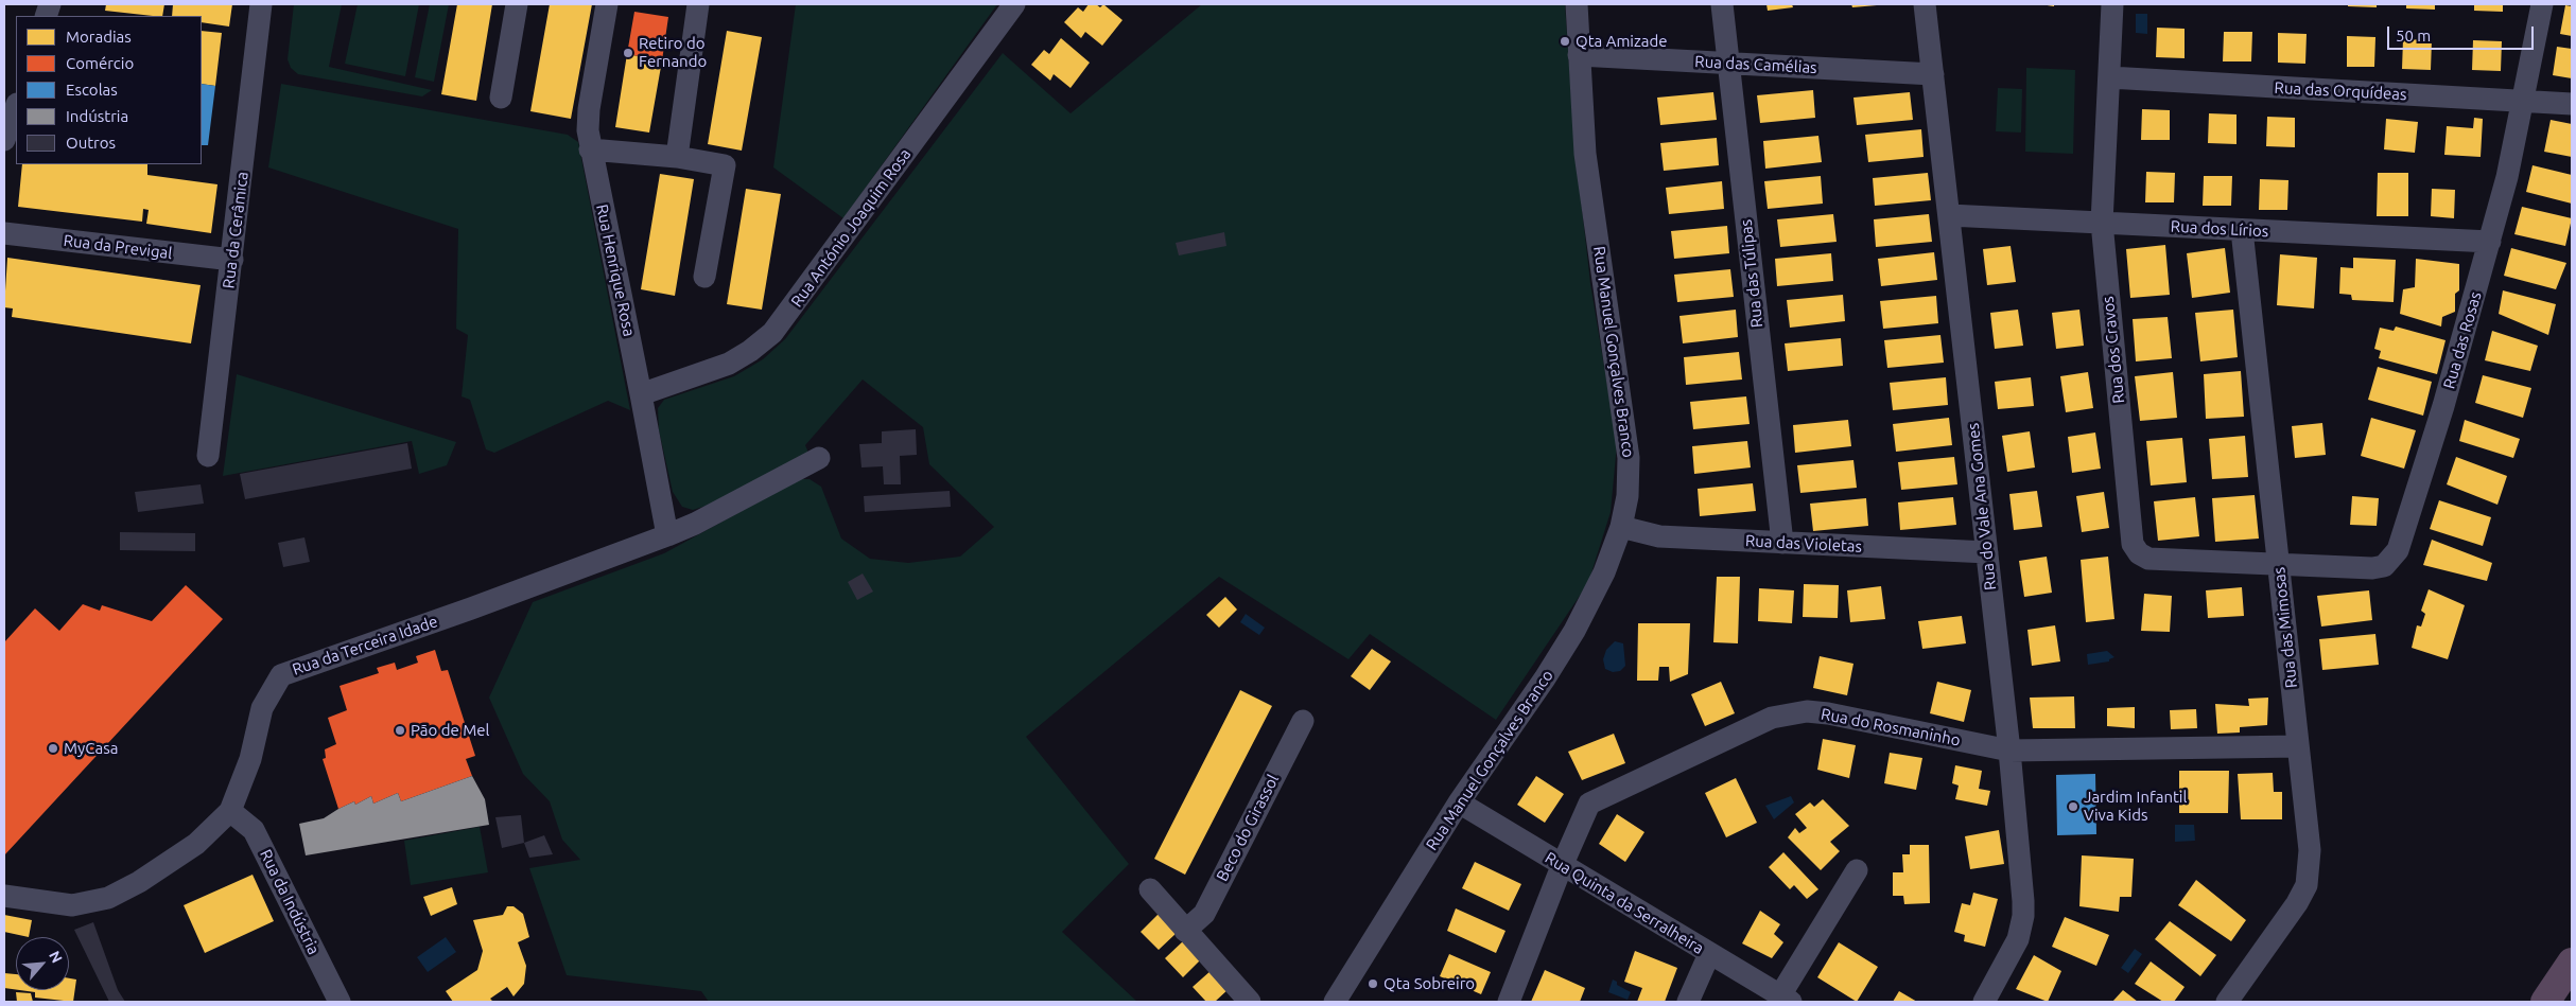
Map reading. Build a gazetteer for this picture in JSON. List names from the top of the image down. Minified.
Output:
{"streets":{"street":["Rua das Camélias","Rua das Orquídeas","Rua António Joaquim Rosa","Rua dos Lírios","Rua da Cerâmica","Rua da Previgal","Rua Henrique Rosa","Rua das Túlipas","Rua das Rosas","Rua dos Cravos","Rua Manuel Gonçalves Branco","Rua do Vale Ana Gomes","Rua das Violetas","Rua das Mimosas","Rua da Terceira Idade","Rua do Rosmaninho","Beco do Girassol","Rua da Indústria","Rua Quinta da Serralheira"]},"crossings":[["Rua das Camélias","Rua das Túlipas"],["Rua das Camélias","Rua Manuel Gonçalves Branco"],["Rua das Camélias","Rua do Vale Ana Gomes"],["Rua das Orquídeas","Rua das Rosas"],["Rua das Orquídeas","Rua dos Cravos"],["Rua António Joaquim Rosa","Rua Henrique Rosa"],["Rua dos Lírios","Rua das Rosas"],["Rua dos Lírios","Rua dos Cravos"],["Rua dos Lírios","Rua do Vale Ana Gomes"],["Rua dos Lírios","Rua das Mimosas"],["Rua da Cerâmica","Rua da Previgal"],["Rua Henrique Rosa","Rua da Terceira Idade"],["Rua das Túlipas","Rua das Violetas"],["Rua das Rosas","Rua dos Cravos"],["Rua das Rosas","Rua das Mimosas"],["Rua dos Cravos","Rua das Mimosas"],["Rua Manuel Gonçalves Branco","Rua das Violetas"],["Rua Manuel Gonçalves Branco","Rua Quinta da Serralheira"],["Rua do Vale Ana Gomes","Rua das Violetas"],["Rua do Vale Ana Gomes","Rua do Rosmaninho"],["Rua das Mimosas","Rua do Rosmaninho"],["Rua da Terceira Idade","Rua da Indústria"],["Rua do Rosmaninho","Rua Quinta da Serralheira"]],"places":["Qta Amizade","Retiro do Fernando","Pão de Mel","MyCasa","Jardim Infantil Viva Kids","Qta Sobreiro"],"legend":["Moradias","Comércio","Escolas","Indústria","Outros"],"scale_bar":"50 m","north":"top right"}
